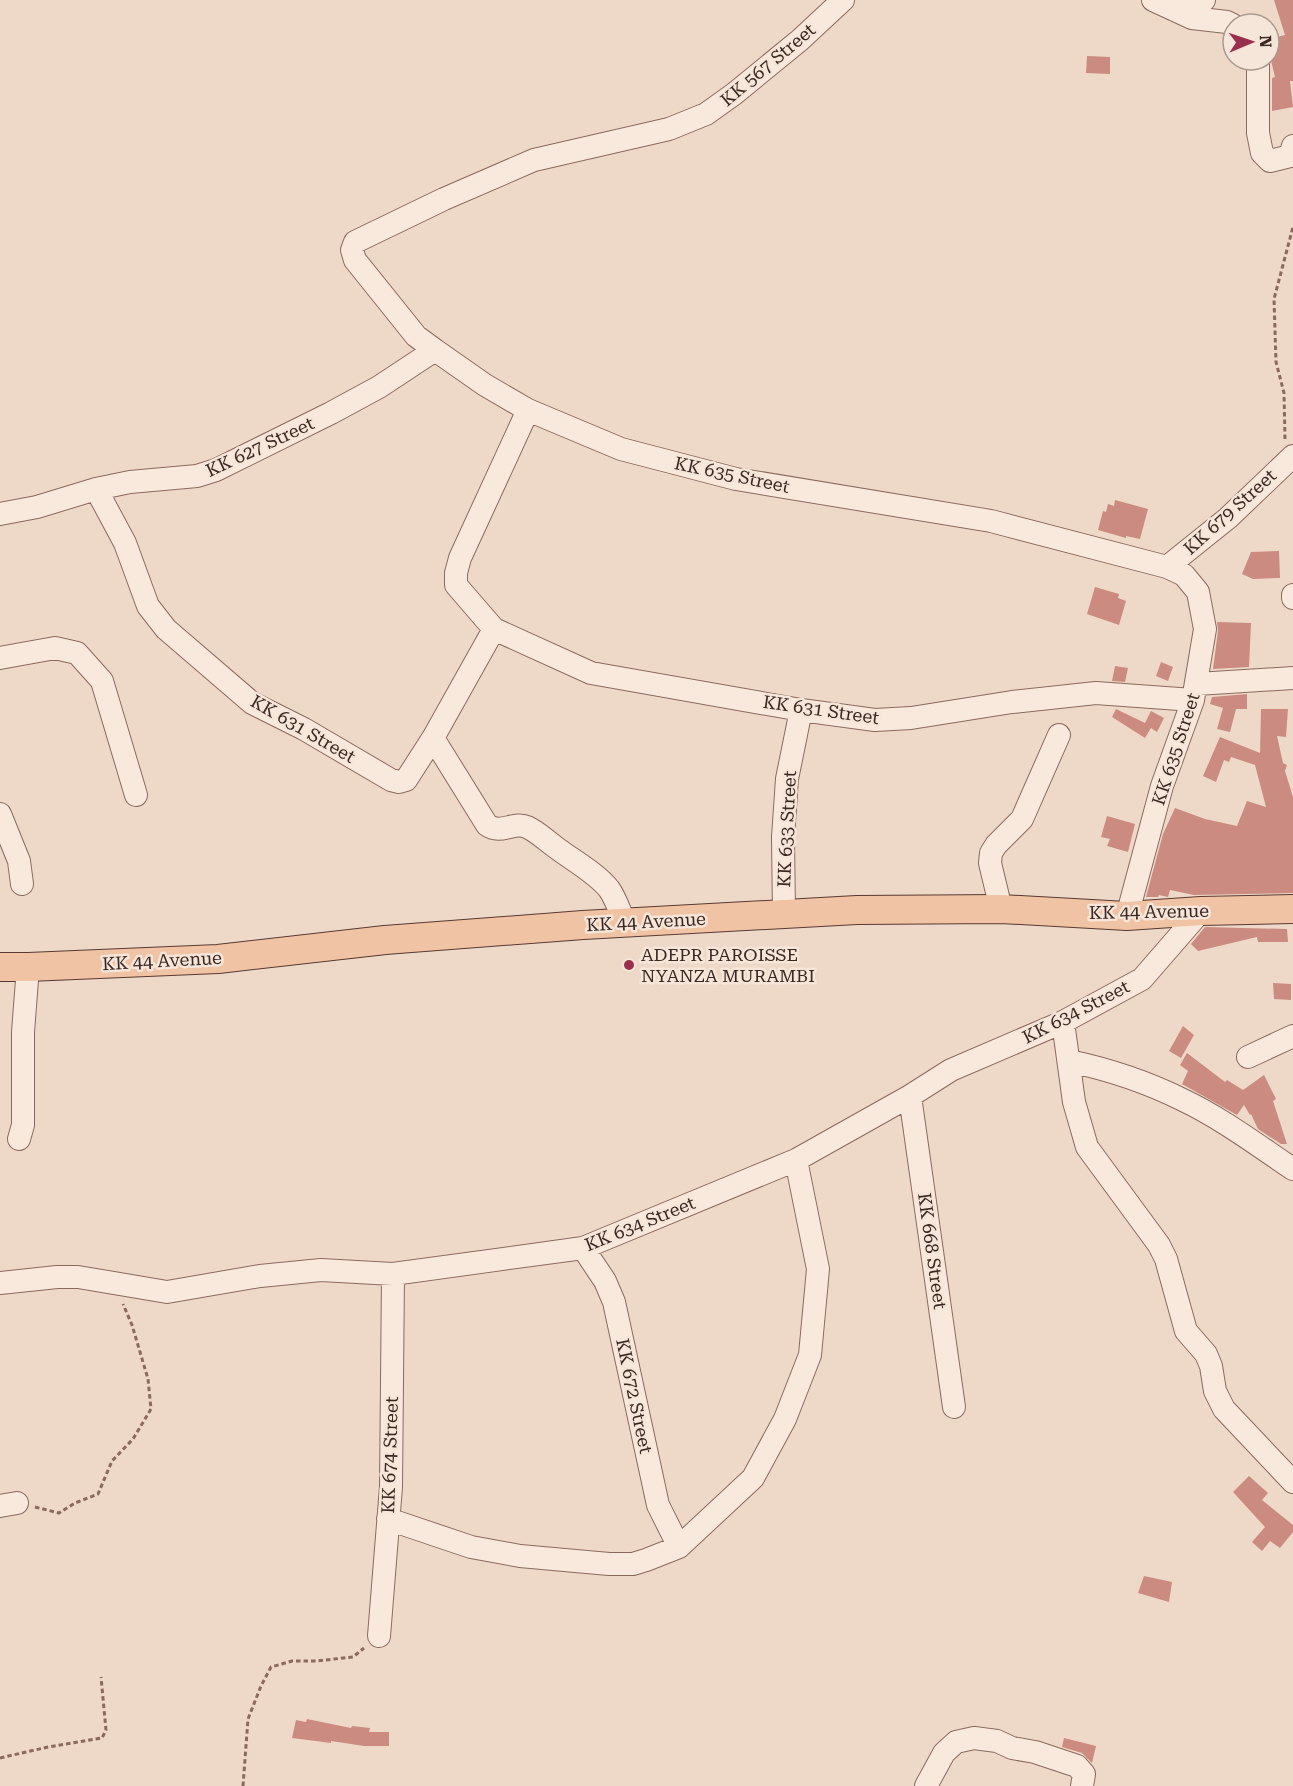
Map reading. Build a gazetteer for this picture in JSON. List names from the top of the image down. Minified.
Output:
{"streets":{"main road":["KK 44 Avenue"],"street":["KK 567 Street","KK 627 Street","KK 635 Street","KK 679 Street","KK 631 Street","KK 633 Street","KK 634 Street","KK 668 Street","KK 672 Street","KK 674 Street"]},"crossings":[["KK 567 Street","KK 635 Street"],["KK 627 Street","KK 635 Street"],["KK 627 Street","KK 631 Street"],["KK 635 Street","KK 679 Street"],["KK 635 Street","KK 631 Street"],["KK 635 Street","KK 44 Avenue"],["KK 631 Street","KK 633 Street"],["KK 633 Street","KK 44 Avenue"],["KK 44 Avenue","KK 634 Street"],["KK 634 Street","KK 668 Street"],["KK 634 Street","KK 672 Street"],["KK 634 Street","KK 674 Street"]],"places":["ADEPR PAROISSE NYANZA MURAMBI"],"north":"right"}
